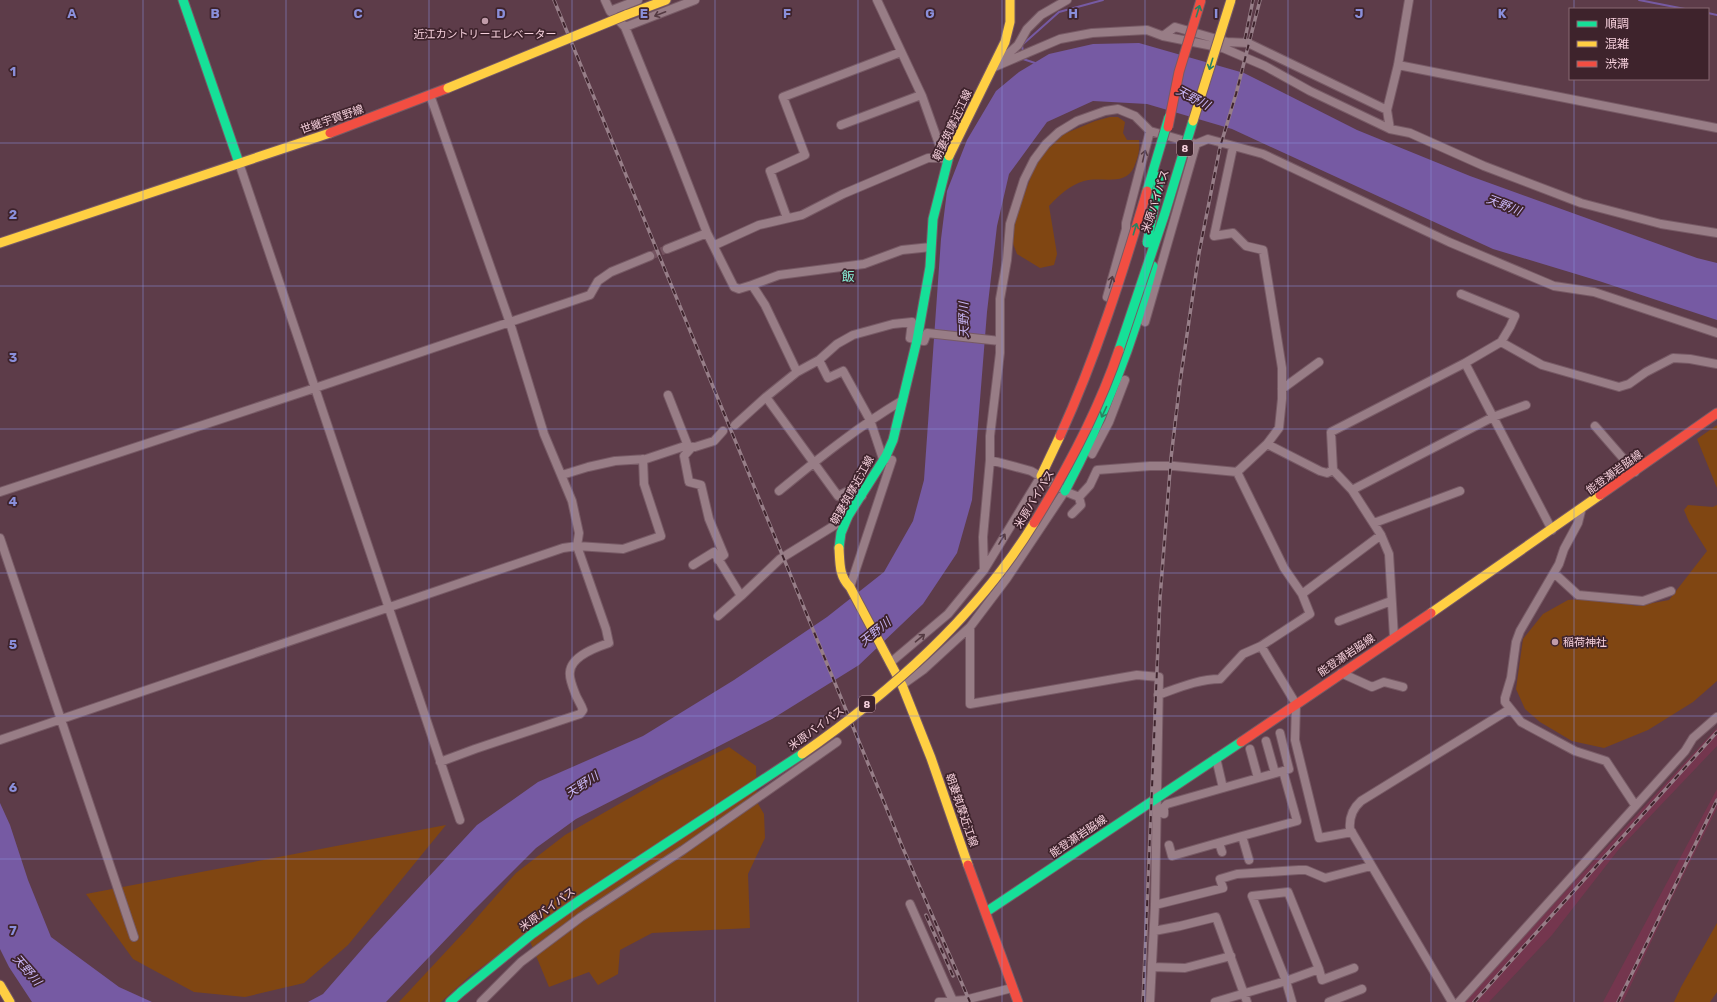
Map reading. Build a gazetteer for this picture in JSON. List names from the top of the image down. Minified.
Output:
{"streets":{"main road":["世継宇賀野線","朝妻筑摩近江線","8","米原バイパス","能登瀬岩脇線"]},"crossings":[["朝妻筑摩近江線","能登瀬岩脇線"]],"districts":["飯"],"water":["天野川"],"places":["近江カントリーエレベーター","稲荷神社"],"legend":["順調","混雑","渋滞"],"grid":{"columns":["A","B","C","D","E","F","G","H","I","J","K"],"rows":["1","2","3","4","5","6","7"]}}
